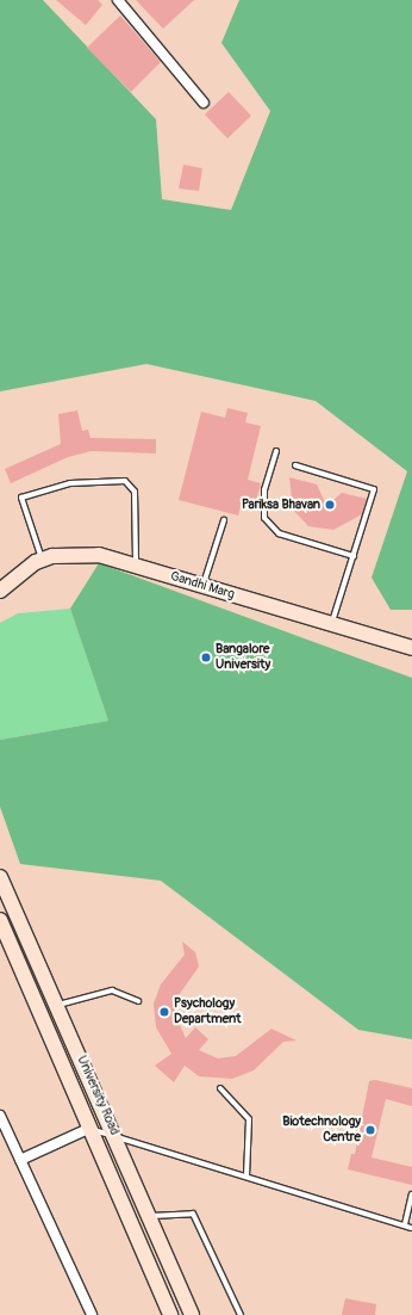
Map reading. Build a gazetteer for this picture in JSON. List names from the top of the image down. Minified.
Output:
{"streets":{"main road":["Gandhi Marg","University Road"]},"places":["Pariksa Bhavan","Bangalore University","Psychology Department","Biotechnology Centre"]}
